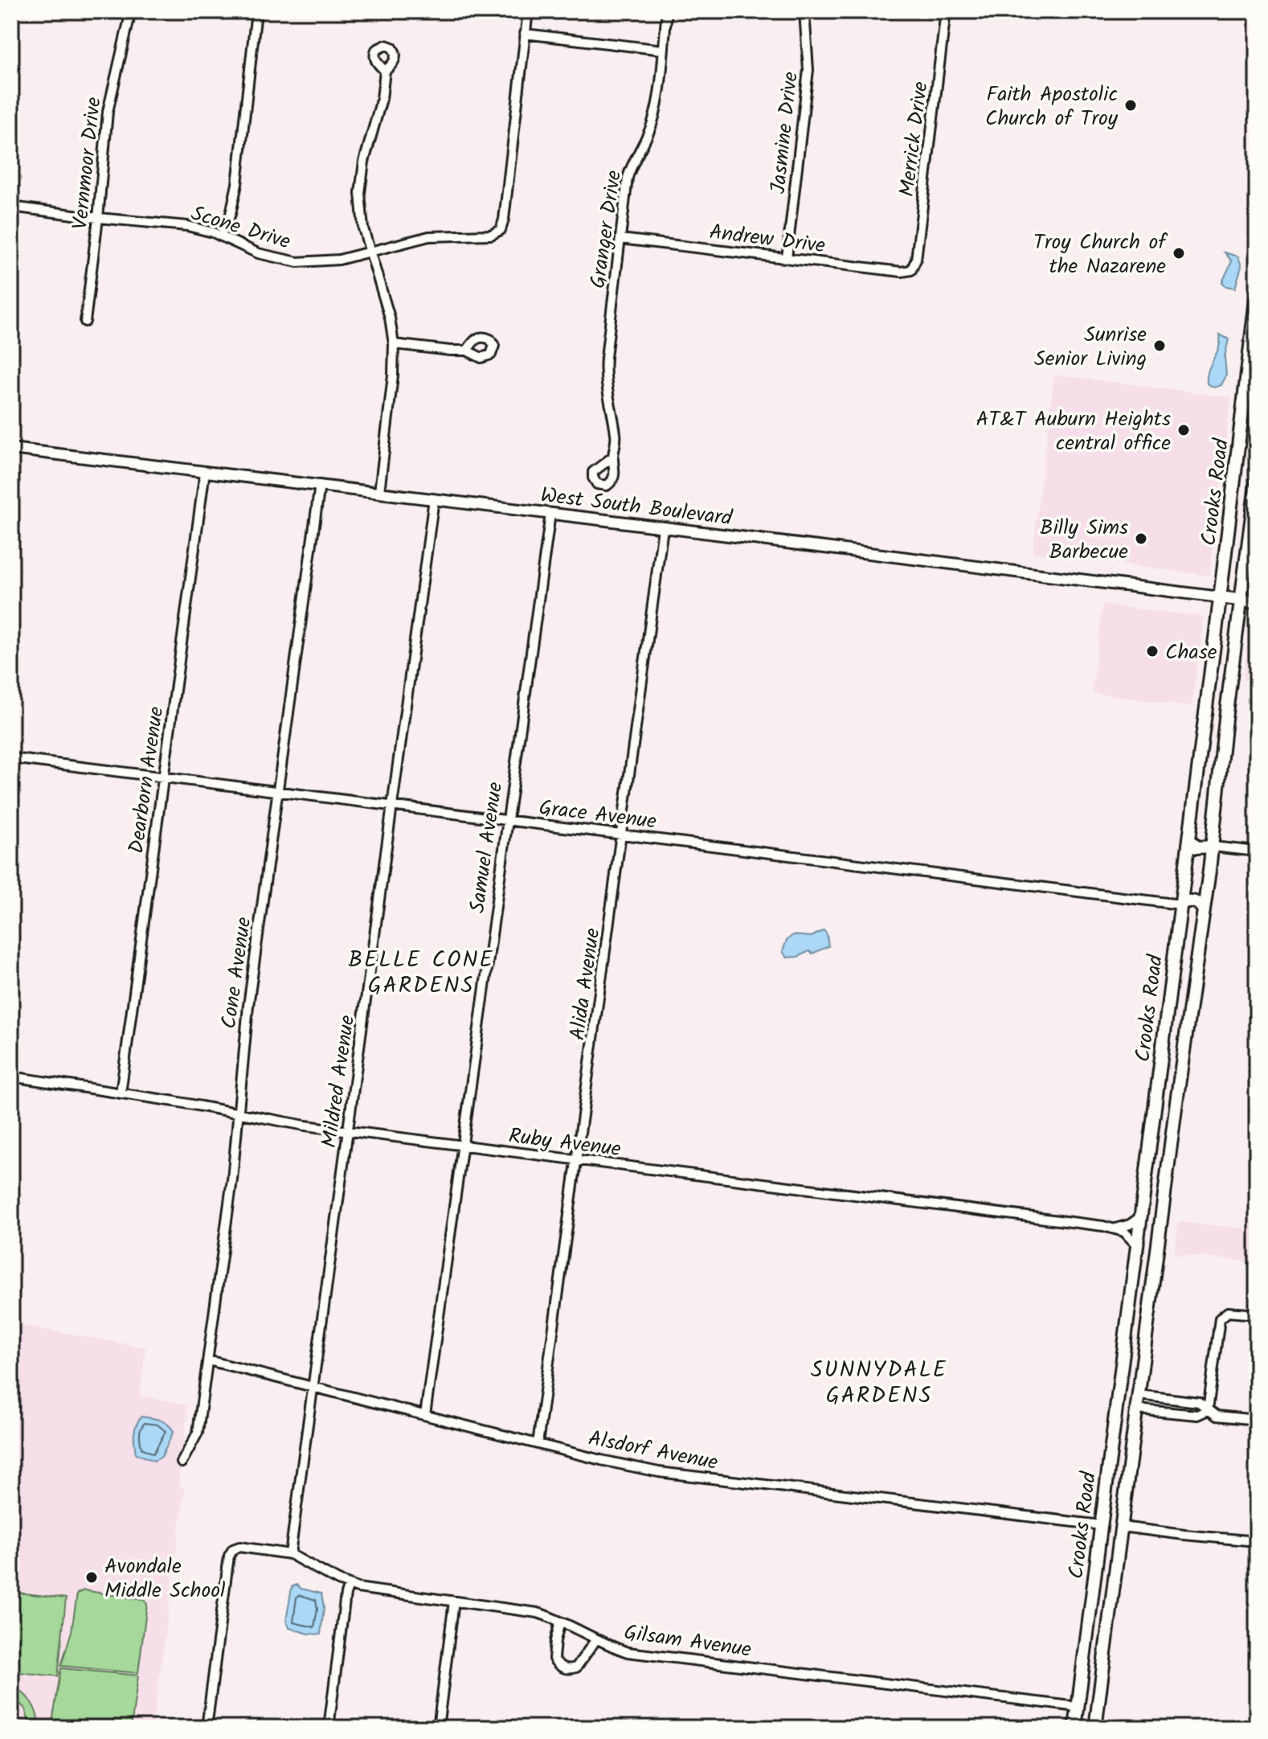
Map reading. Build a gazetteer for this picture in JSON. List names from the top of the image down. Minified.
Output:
{"streets":{"main road":["Crooks Road","West South Boulevard"],"street":["Jasmine Drive","Merrick Drive","Vernmoor Drive","Scone Drive","Granger Drive","Andrew Drive","Dearborn Avenue","Grace Avenue","Samuel Avenue","Cone Avenue","Alida Avenue","Mildred Avenue","Ruby Avenue","Alsdorf Avenue","Gilsam Avenue"]},"crossings":[["Jasmine Drive","Andrew Drive"],["Merrick Drive","Andrew Drive"],["Vernmoor Drive","Scone Drive"],["Granger Drive","Andrew Drive"],["Crooks Road","West South Boulevard"],["Crooks Road","Grace Avenue"],["Crooks Road","Alsdorf Avenue"],["Crooks Road","Gilsam Avenue"],["West South Boulevard","Dearborn Avenue"],["West South Boulevard","Samuel Avenue"],["West South Boulevard","Cone Avenue"],["West South Boulevard","Alida Avenue"],["West South Boulevard","Mildred Avenue"],["Dearborn Avenue","Grace Avenue"],["Dearborn Avenue","Ruby Avenue"],["Grace Avenue","Samuel Avenue"],["Grace Avenue","Cone Avenue"],["Grace Avenue","Alida Avenue"],["Grace Avenue","Mildred Avenue"],["Samuel Avenue","Ruby Avenue"],["Samuel Avenue","Alsdorf Avenue"],["Cone Avenue","Ruby Avenue"],["Cone Avenue","Alsdorf Avenue"],["Alida Avenue","Ruby Avenue"],["Alida Avenue","Alsdorf Avenue"],["Mildred Avenue","Ruby Avenue"],["Mildred Avenue","Alsdorf Avenue"],["Mildred Avenue","Gilsam Avenue"]],"districts":["BELLE CONE GARDENS","SUNNYDALE GARDENS"],"places":["Faith Apostolic Church of Troy","Troy Church of the Nazarene","Sunrise Senior Living","AT&T Auburn Heights central office","Billy Sims Barbecue","Chase","Avondale Middle School"]}
